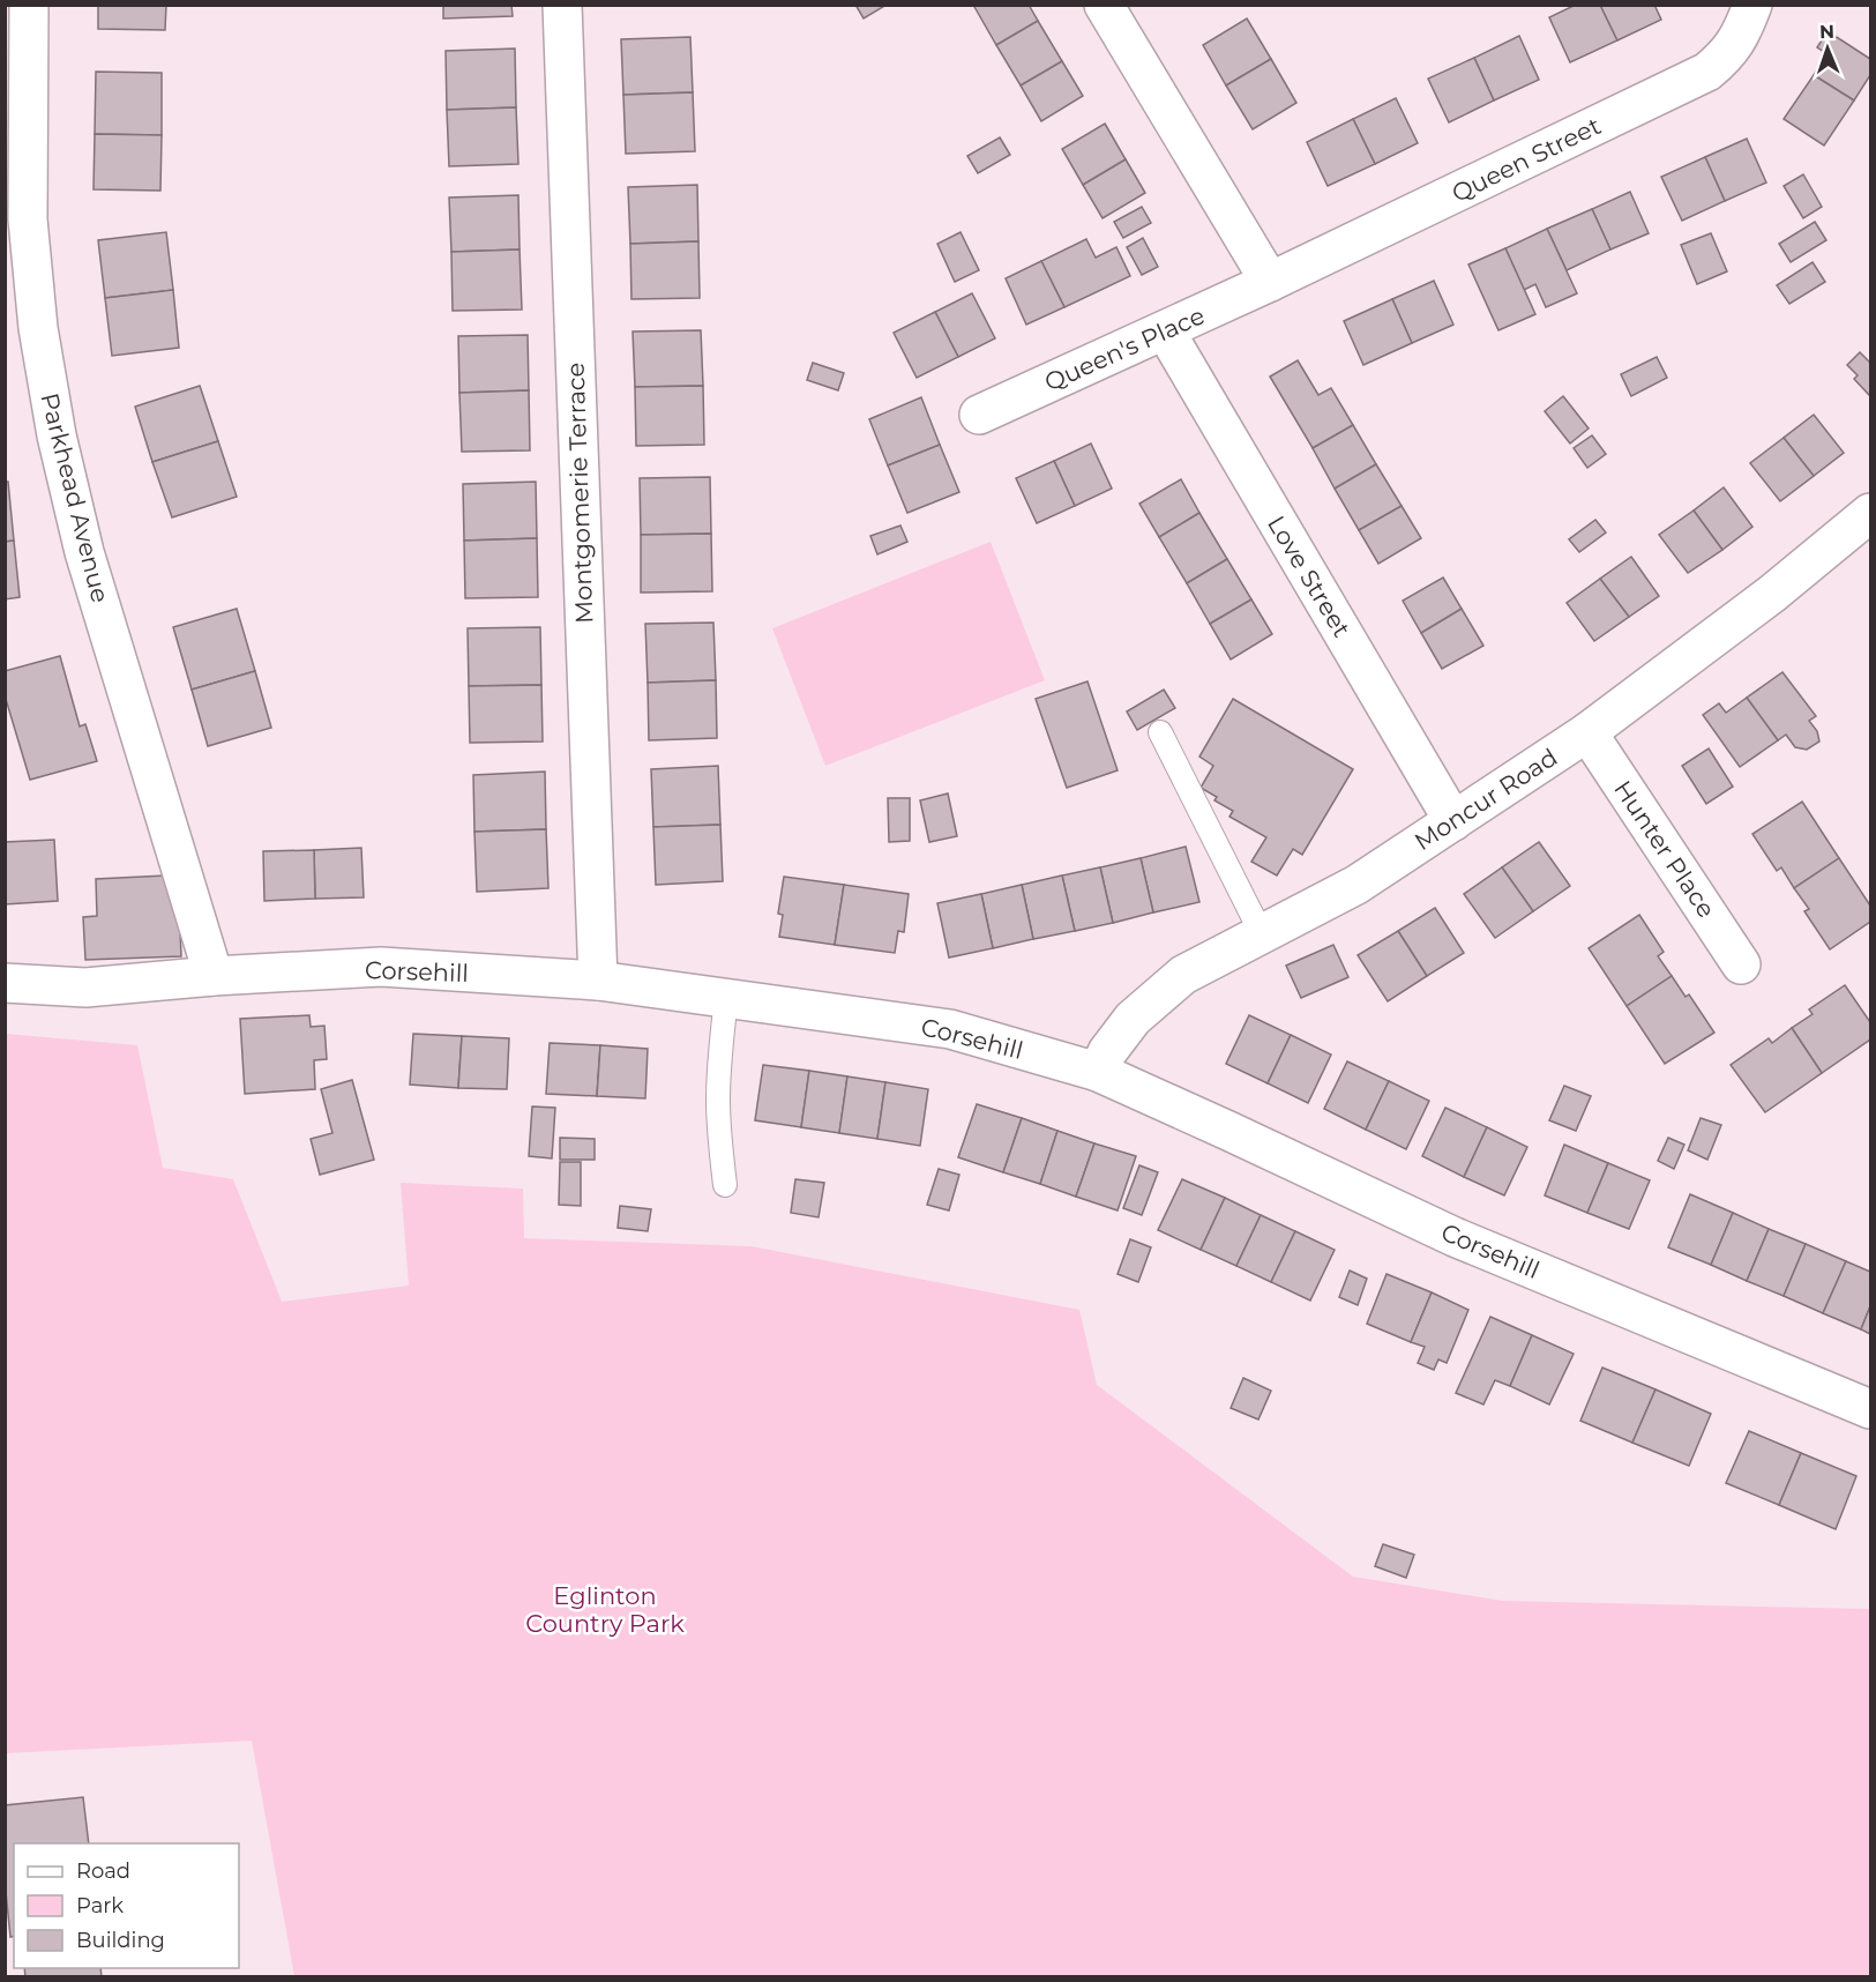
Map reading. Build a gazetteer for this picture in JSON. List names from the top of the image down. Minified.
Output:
{"streets":{"street":["Queen Street","Queen's Place","Montgomerie Terrace","Parkhead Avenue","Love Street","Moncur Road","Hunter Place","Corsehill"]},"crossings":[["Queen Street","Queen's Place"],["Queen's Place","Love Street"],["Montgomerie Terrace","Corsehill"],["Parkhead Avenue","Corsehill"],["Love Street","Moncur Road"],["Moncur Road","Hunter Place"],["Moncur Road","Corsehill"]],"parks":["Eglinton Country Park"],"legend":["Road","Park","Building"],"north":"top"}
